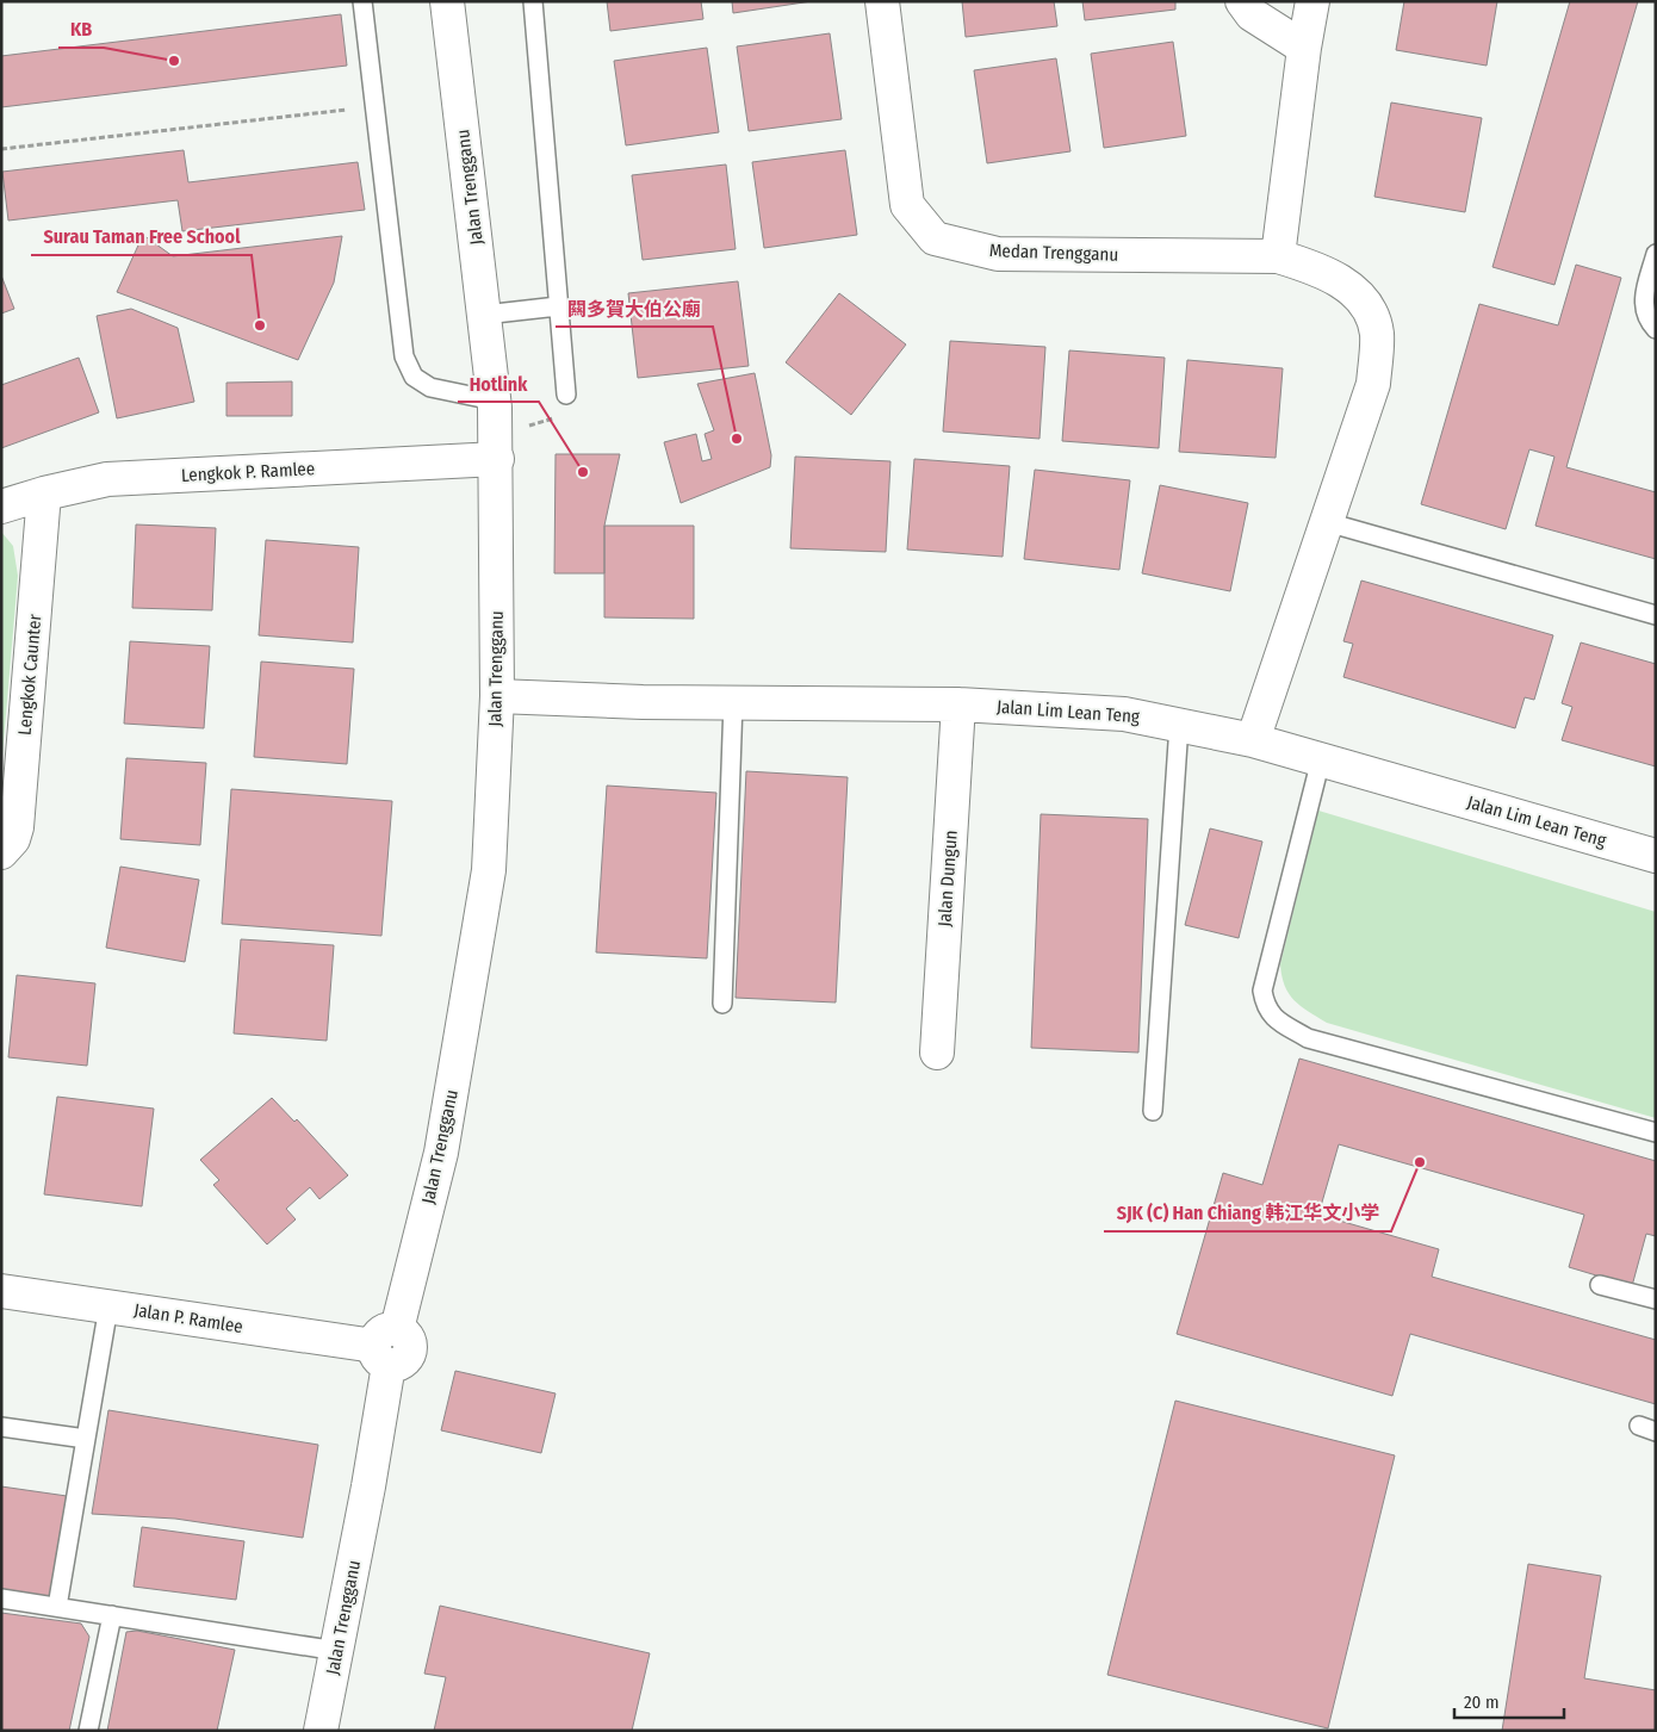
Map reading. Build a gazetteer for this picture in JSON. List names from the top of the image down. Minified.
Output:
{"streets":{"street":["Jalan Trengganu","Medan Trengganu","Lengkok P. Ramlee","Lengkok Caunter","Jalan Lim Lean Teng","Jalan Dungun","Jalan P. Ramlee"]},"crossings":[["Jalan Trengganu","Lengkok P. Ramlee"],["Jalan Trengganu","Jalan Lim Lean Teng"],["Jalan Trengganu","Jalan P. Ramlee"],["Medan Trengganu","Jalan Lim Lean Teng"],["Lengkok P. Ramlee","Lengkok Caunter"],["Jalan Lim Lean Teng","Jalan Dungun"]],"places":["KB","Surau Taman Free School","闗多賀大伯公廟","Hotlink","SJK (C) Han Chiang 韩江华文小学"],"scale_bar":"20 m"}
